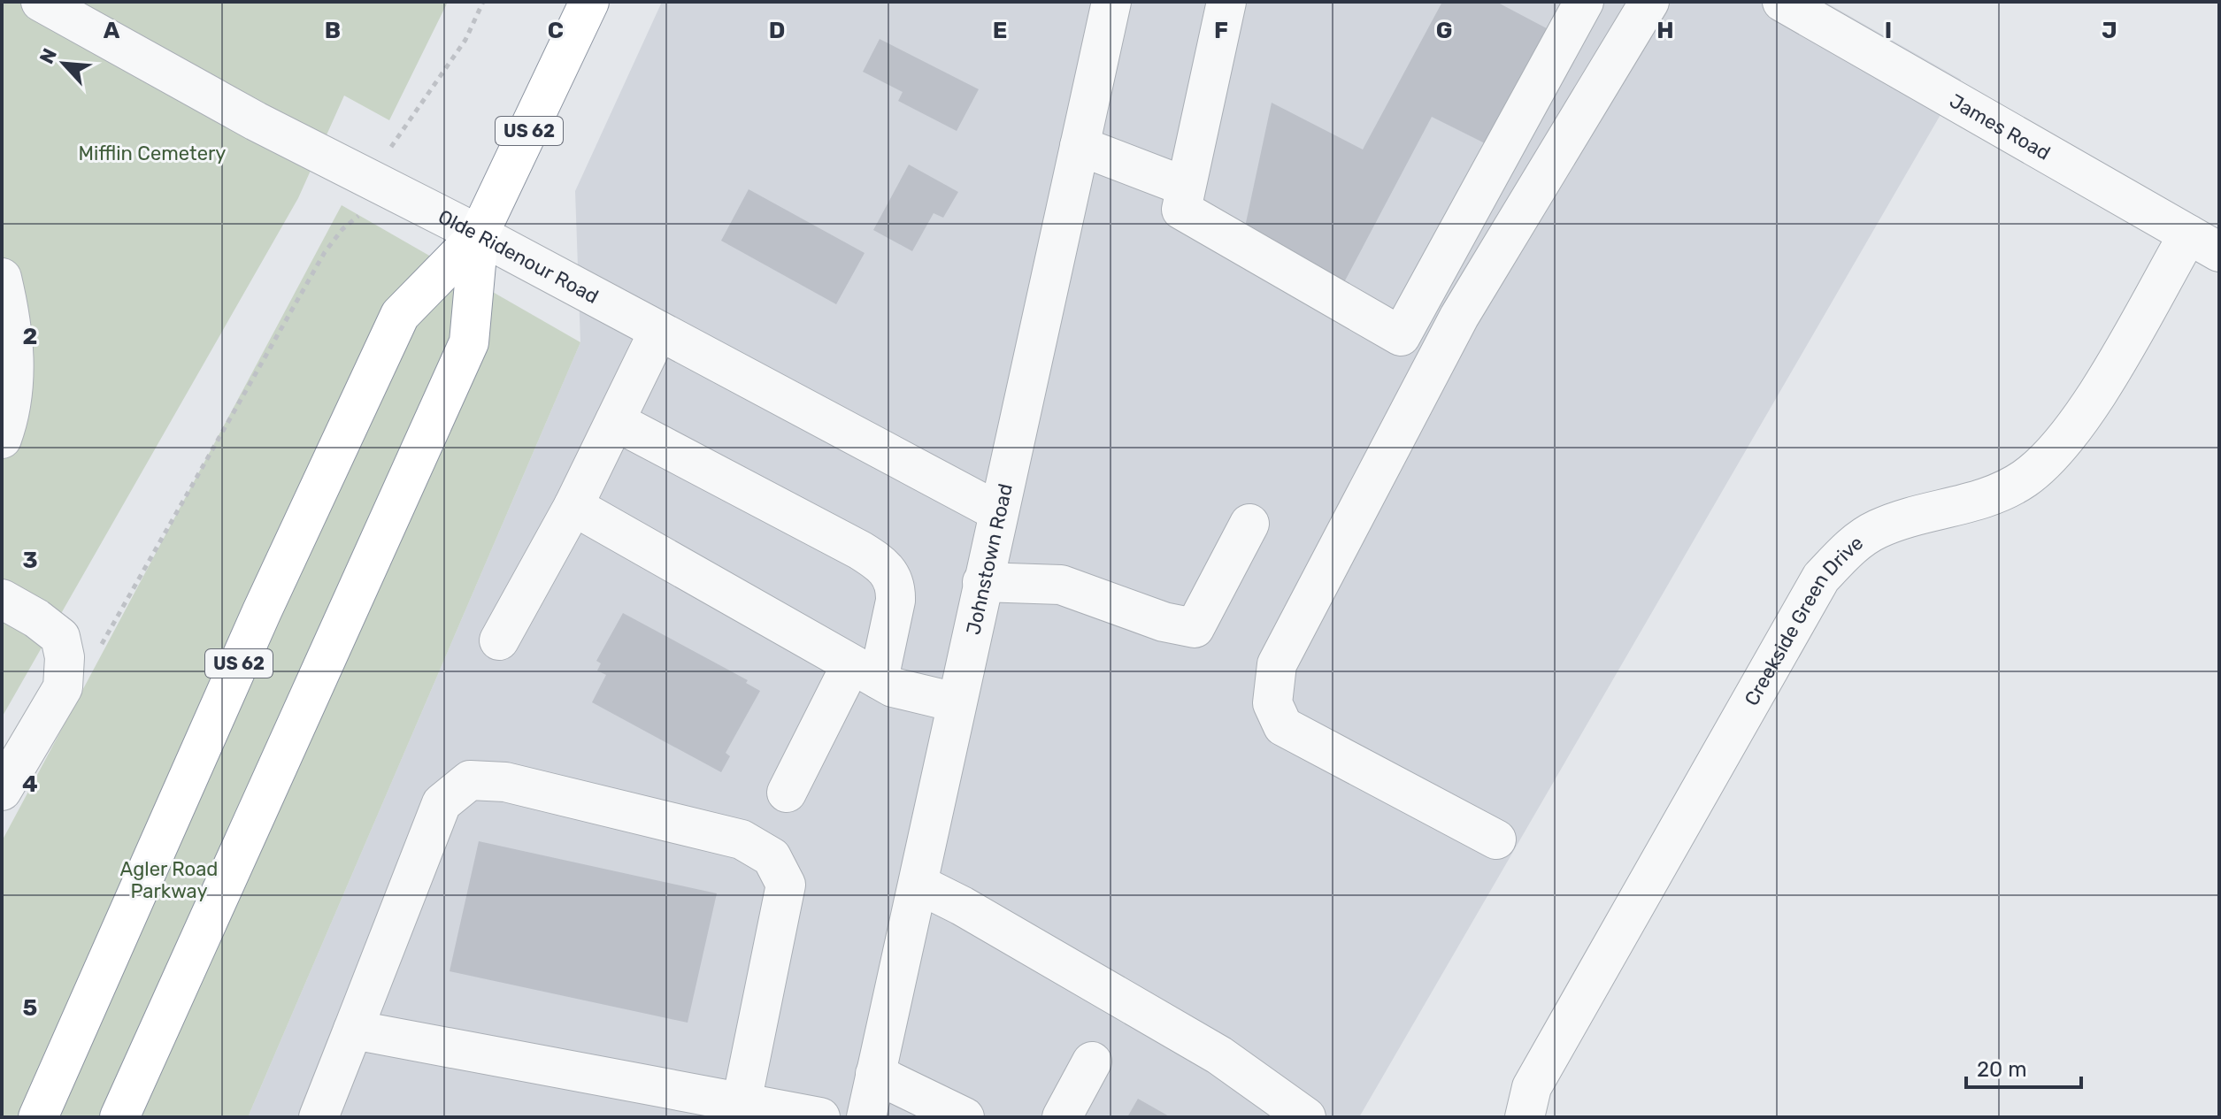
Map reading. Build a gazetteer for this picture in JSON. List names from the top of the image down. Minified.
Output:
{"streets":{"highway":["US 62"],"street":["James Road","Olde Ridenour Road","Johnstown Road","Creekside Green Drive"]},"crossings":[["James Road","Creekside Green Drive"],["US 62","Olde Ridenour Road"],["Olde Ridenour Road","Johnstown Road"]],"parks":["Mifflin Cemetery","Agler Road Parkway"],"scale_bar":"20 m","north":"top left","grid":{"columns":["A","B","C","D","E","F","G","H","I","J"],"rows":["2","3","4","5"]}}
